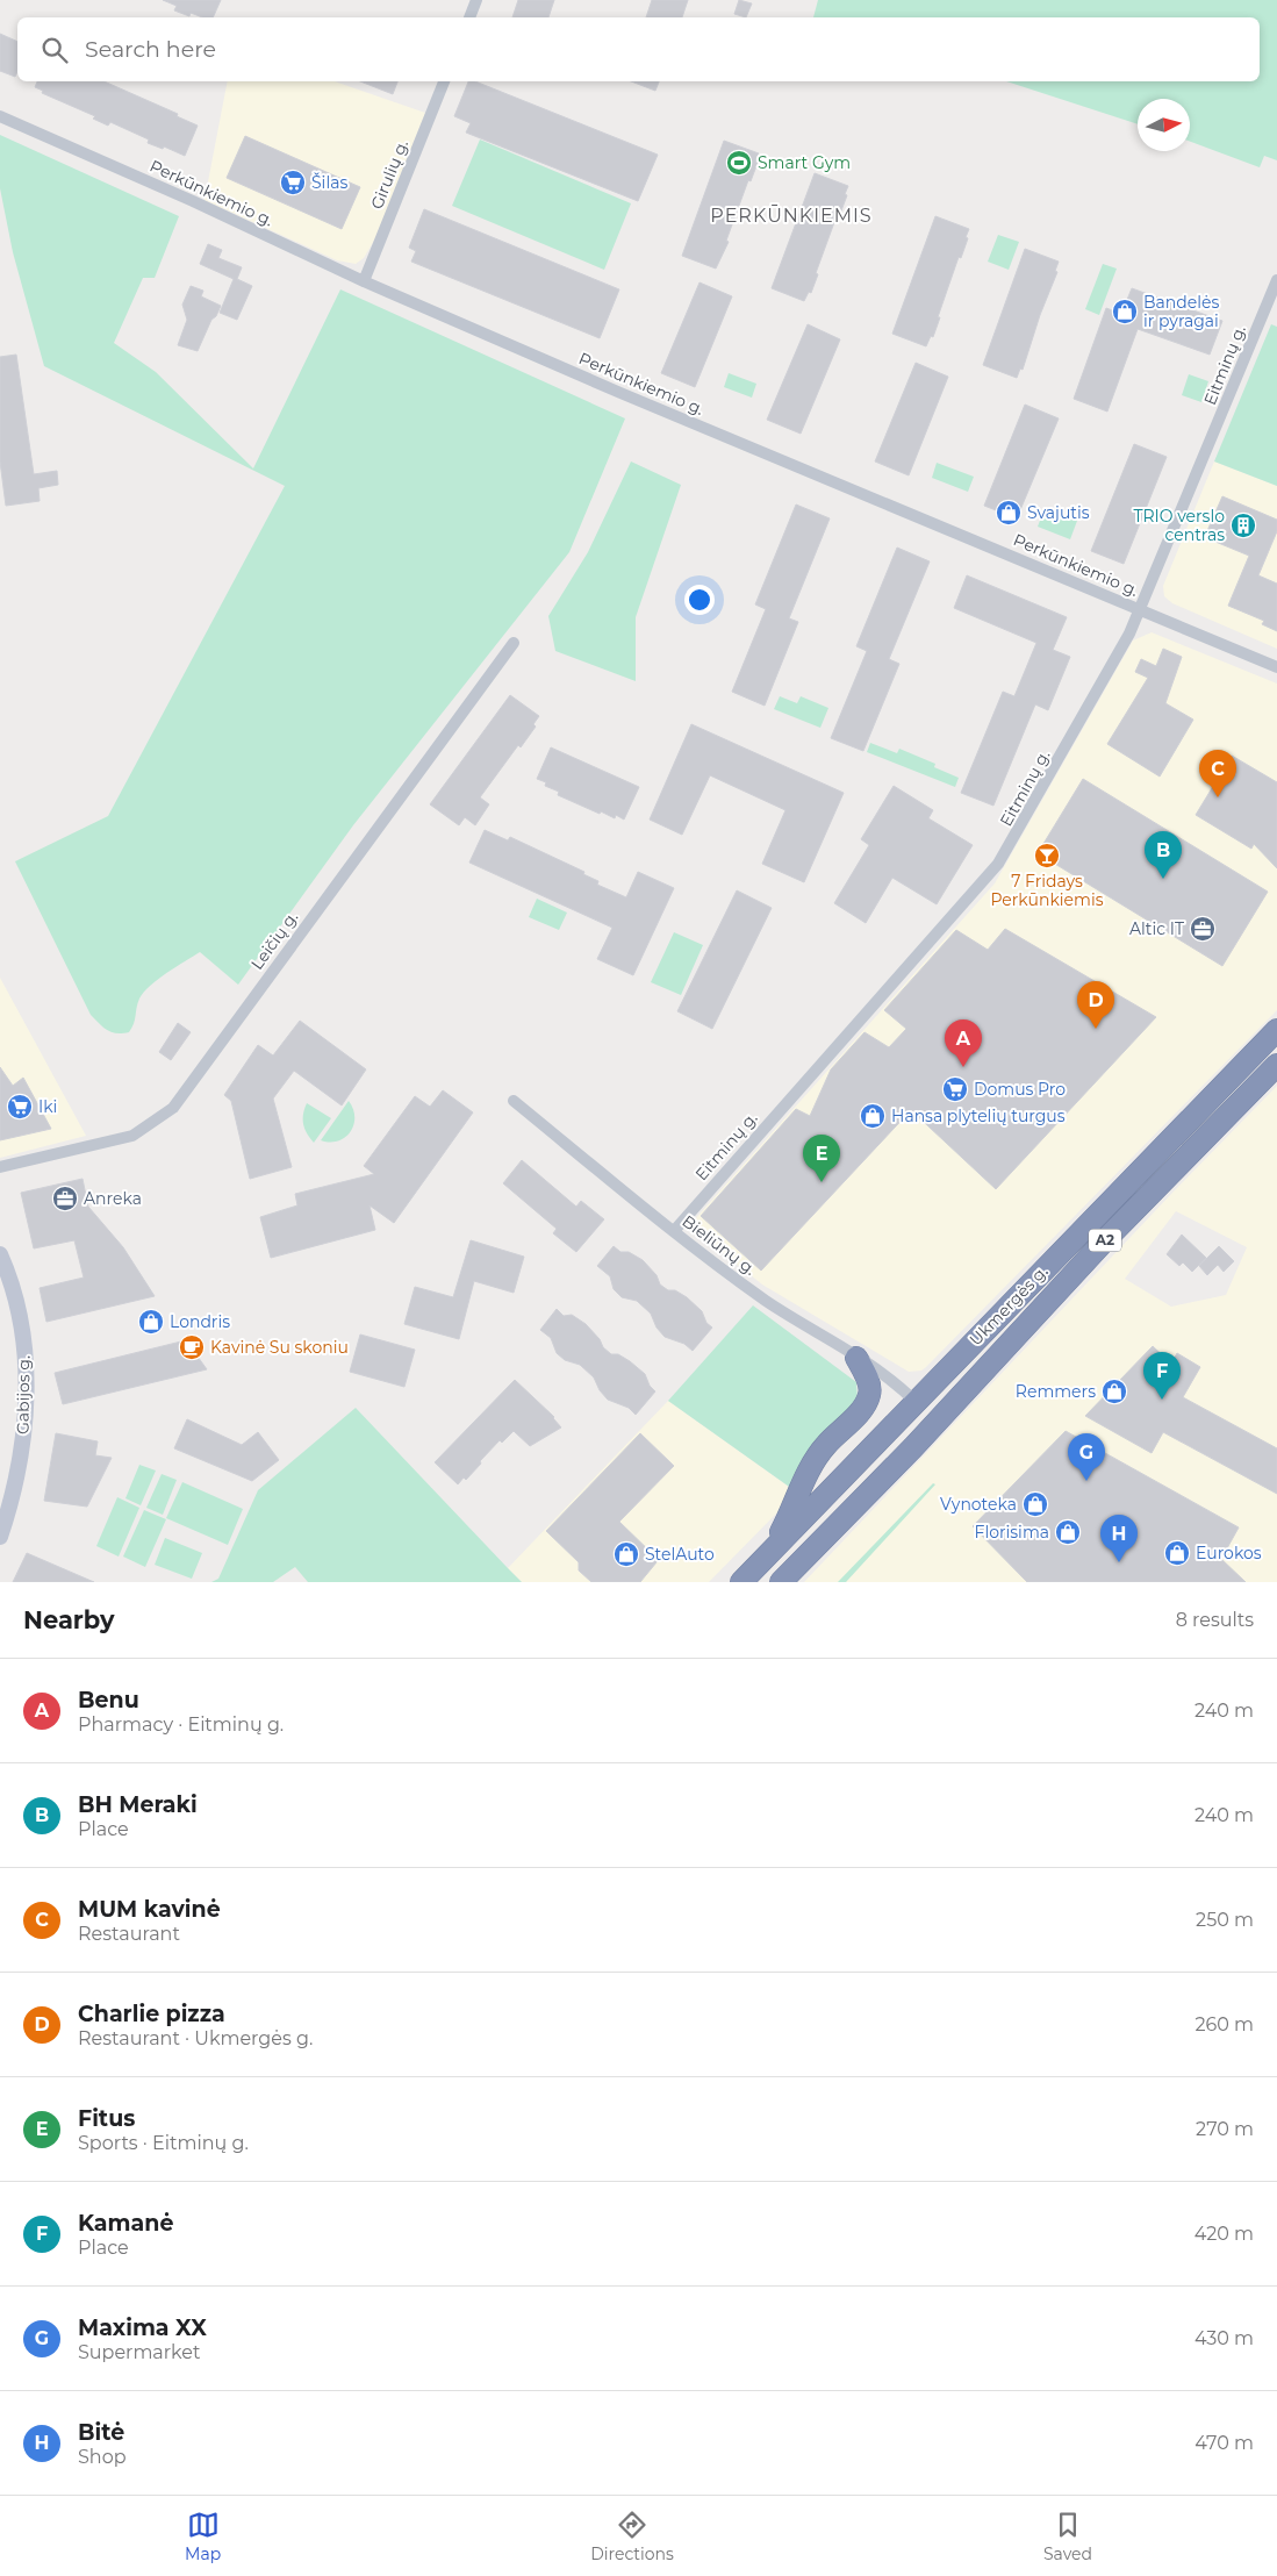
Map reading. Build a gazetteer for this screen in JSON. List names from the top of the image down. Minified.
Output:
{"streets":{"highway":["A2","Ukmergės g."],"street":["Girulių g.","Perkūnkiemio g.","Eitminų g.","Leičių g.","Bieliūnų g.","Gabijos g."]},"crossings":[["Girulių g.","Perkūnkiemio g."],["Perkūnkiemio g.","Eitminų g."],["Eitminų g.","Bieliūnų g."],["Bieliūnų g.","Ukmergės g."]],"districts":["PERKŪNKIEMIS"],"places":{"sports":["Smart Gym"],"supermarket":["Šilas","Domus Pro","Iki"],"shop":["Bandelės ir pyragai","Svajutis","Hansa plytelių turgus","Londris","Remmers","Vynoteka","Florisima","Eurokos","StelAuto"],"building":["TRIO verslo centras"],"bar":["7 Fridays Perkūnkiemis"],"office":["Altic IT","Anreka"],"cafe":["Kavinė Su skoniu"]},"north":"right","page":{"search":"Search here","pins":["C","B","D","A","E","F","G","H"],"heading":["Nearby","8 results"],"list":[{"mark":"A","name":"Benu","note":"Pharmacy · Eitminų g.","value":"240 m"},{"mark":"B","name":"BH Meraki","note":"Place","value":"240 m"},{"mark":"C","name":"MUM kavinė","note":"Restaurant","value":"250 m"},{"mark":"D","name":"Charlie pizza","note":"Restaurant · Ukmergės g.","value":"260 m"},{"mark":"E","name":"Fitus","note":"Sports · Eitminų g.","value":"270 m"},{"mark":"F","name":"Kamanė","note":"Place","value":"420 m"},{"mark":"G","name":"Maxima XX","note":"Supermarket","value":"430 m"},{"mark":"H","name":"Bitė","note":"Shop","value":"470 m"}],"nav":["Map","Directions","Saved"]}}
